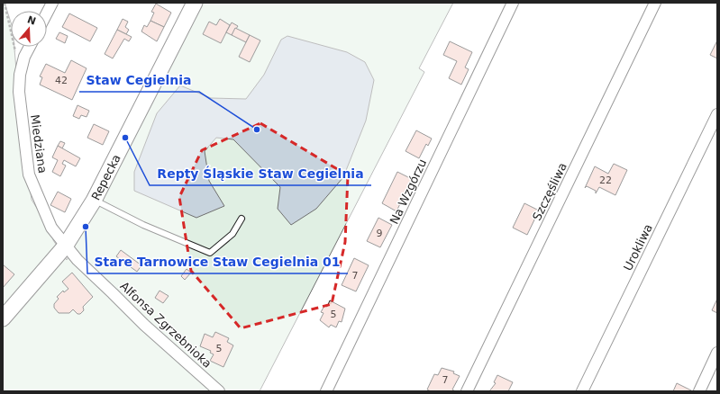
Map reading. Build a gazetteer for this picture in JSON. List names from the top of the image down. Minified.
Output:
{"streets":{"street":["Miedziana","Repecka","Na Wzgórzu","Szczęśliwa","Urokliwa","Alfonsa Zgrzebnioka"]},"crossings":[["Miedziana","Repecka"],["Miedziana","Alfonsa Zgrzebnioka"],["Repecka","Alfonsa Zgrzebnioka"]],"places":["Staw Cegielnia","Repty Śląskie Staw Cegielnia","Stare Tarnowice Staw Cegielnia 01"],"house_numbers":["42","22","9","7","5","5","7"],"north":"top"}
